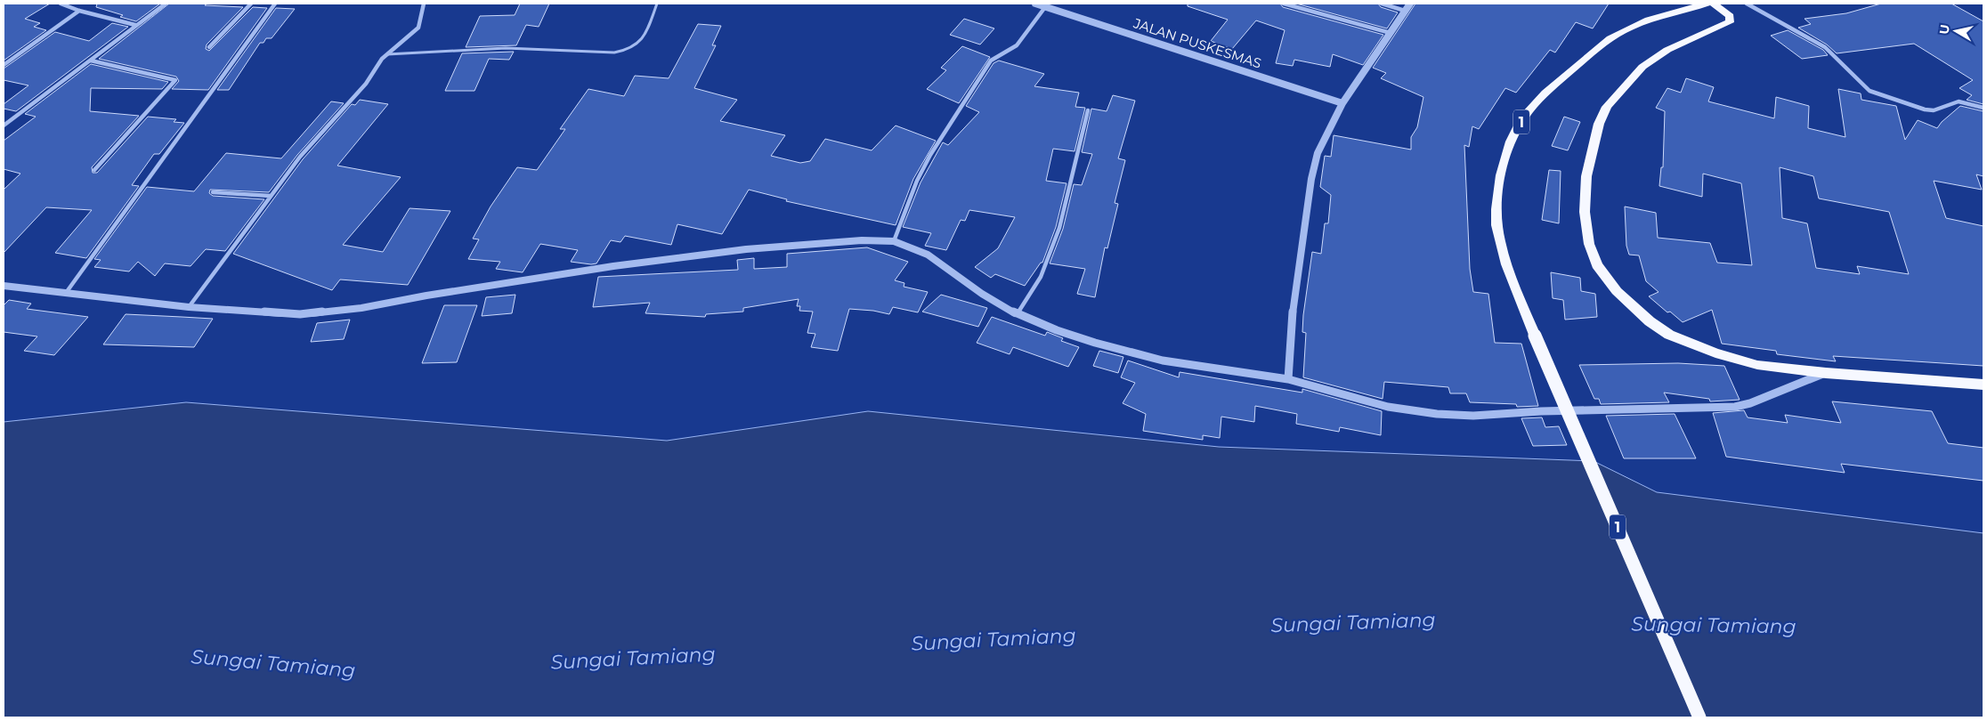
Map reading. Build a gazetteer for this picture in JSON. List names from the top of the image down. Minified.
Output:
{"streets":{"highway":["1"],"street":["JALAN PUSKESMAS"]},"water":["Sungai Tamiang"],"north":"left"}
